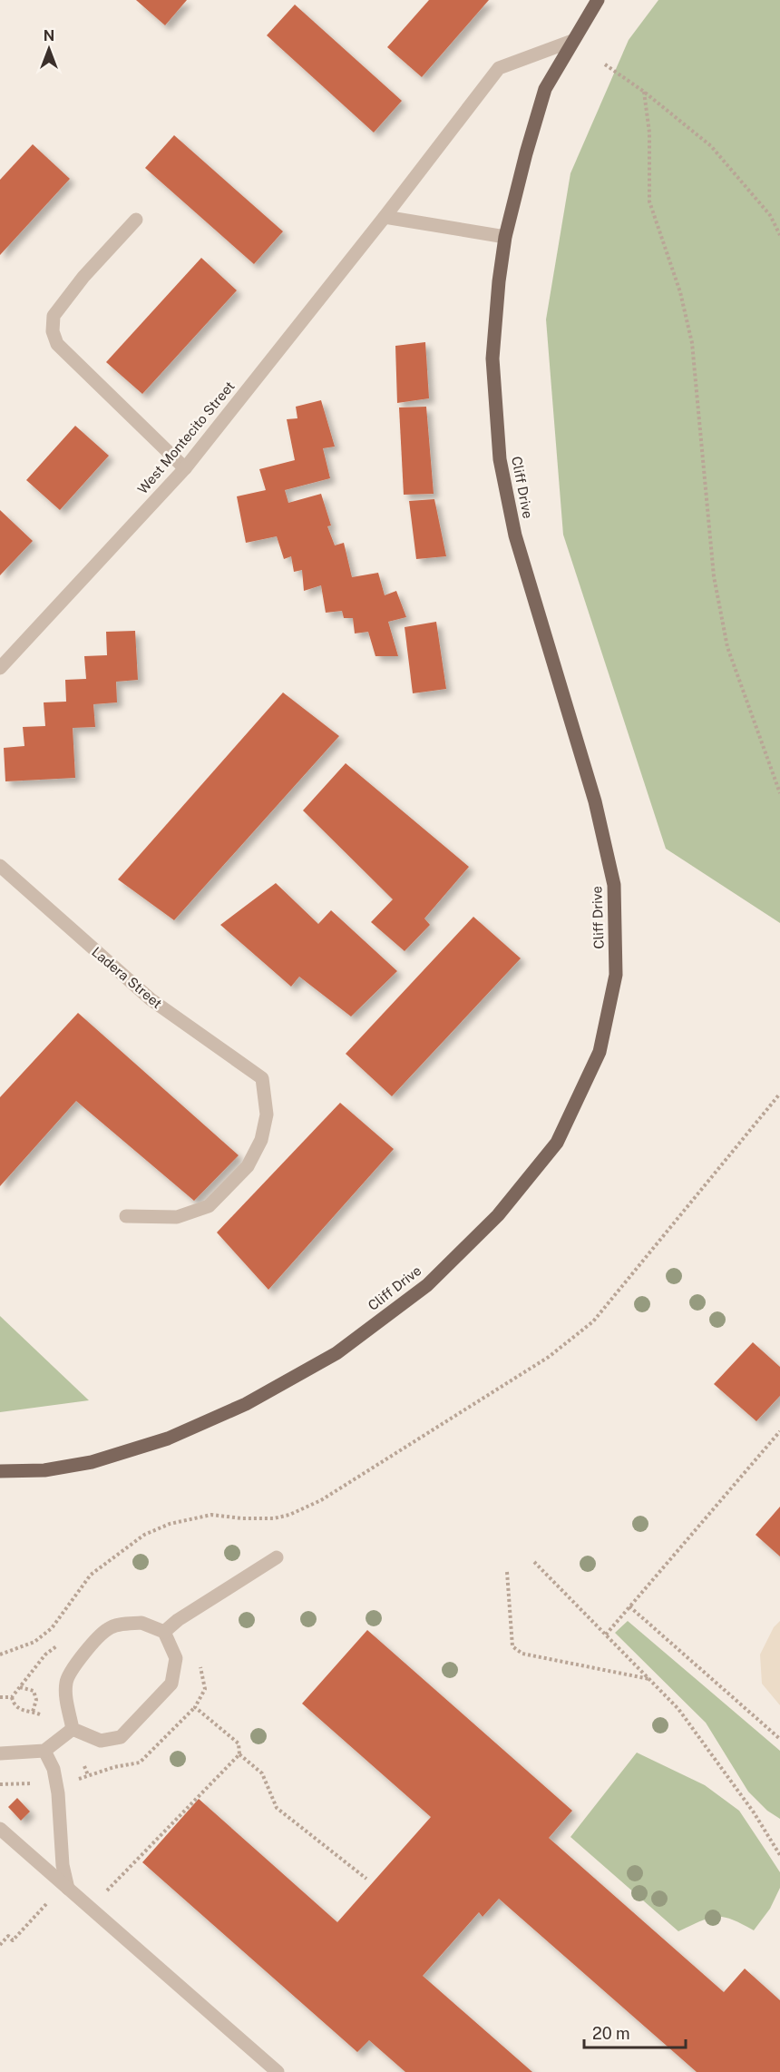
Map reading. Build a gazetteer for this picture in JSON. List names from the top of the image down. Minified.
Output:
{"streets":{"main road":["Cliff Drive"],"street":["West Montecito Street","Ladera Street"]},"crossings":[["West Montecito Street","Cliff Drive"]],"scale_bar":"20 m","north":"top"}
